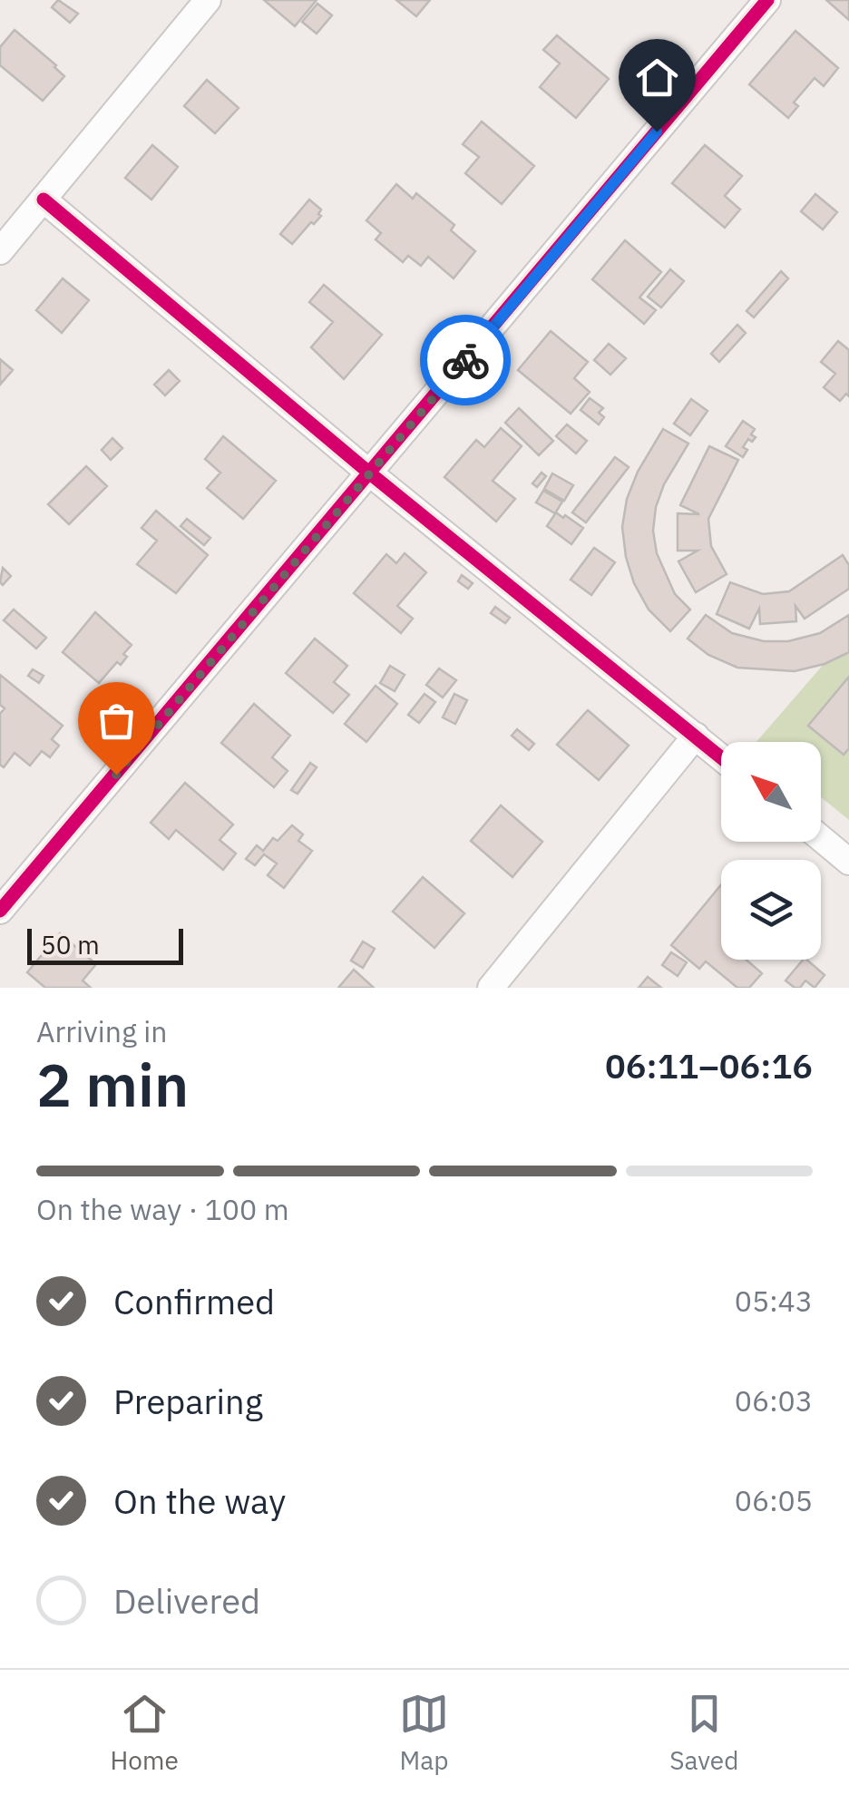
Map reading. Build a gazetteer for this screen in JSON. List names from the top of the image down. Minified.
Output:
{"scale_bar":"50 m","north":"top left","page":{"scale":"50 m","heading":["2 min","Arriving in","06:11–06:16"],"bar":"On the way · 100 m","list":[["Confirmed","05:43"],["Preparing","06:03"],["On the way","06:05"],"Delivered"],"tabs":["Home","Map","Saved"]}}
